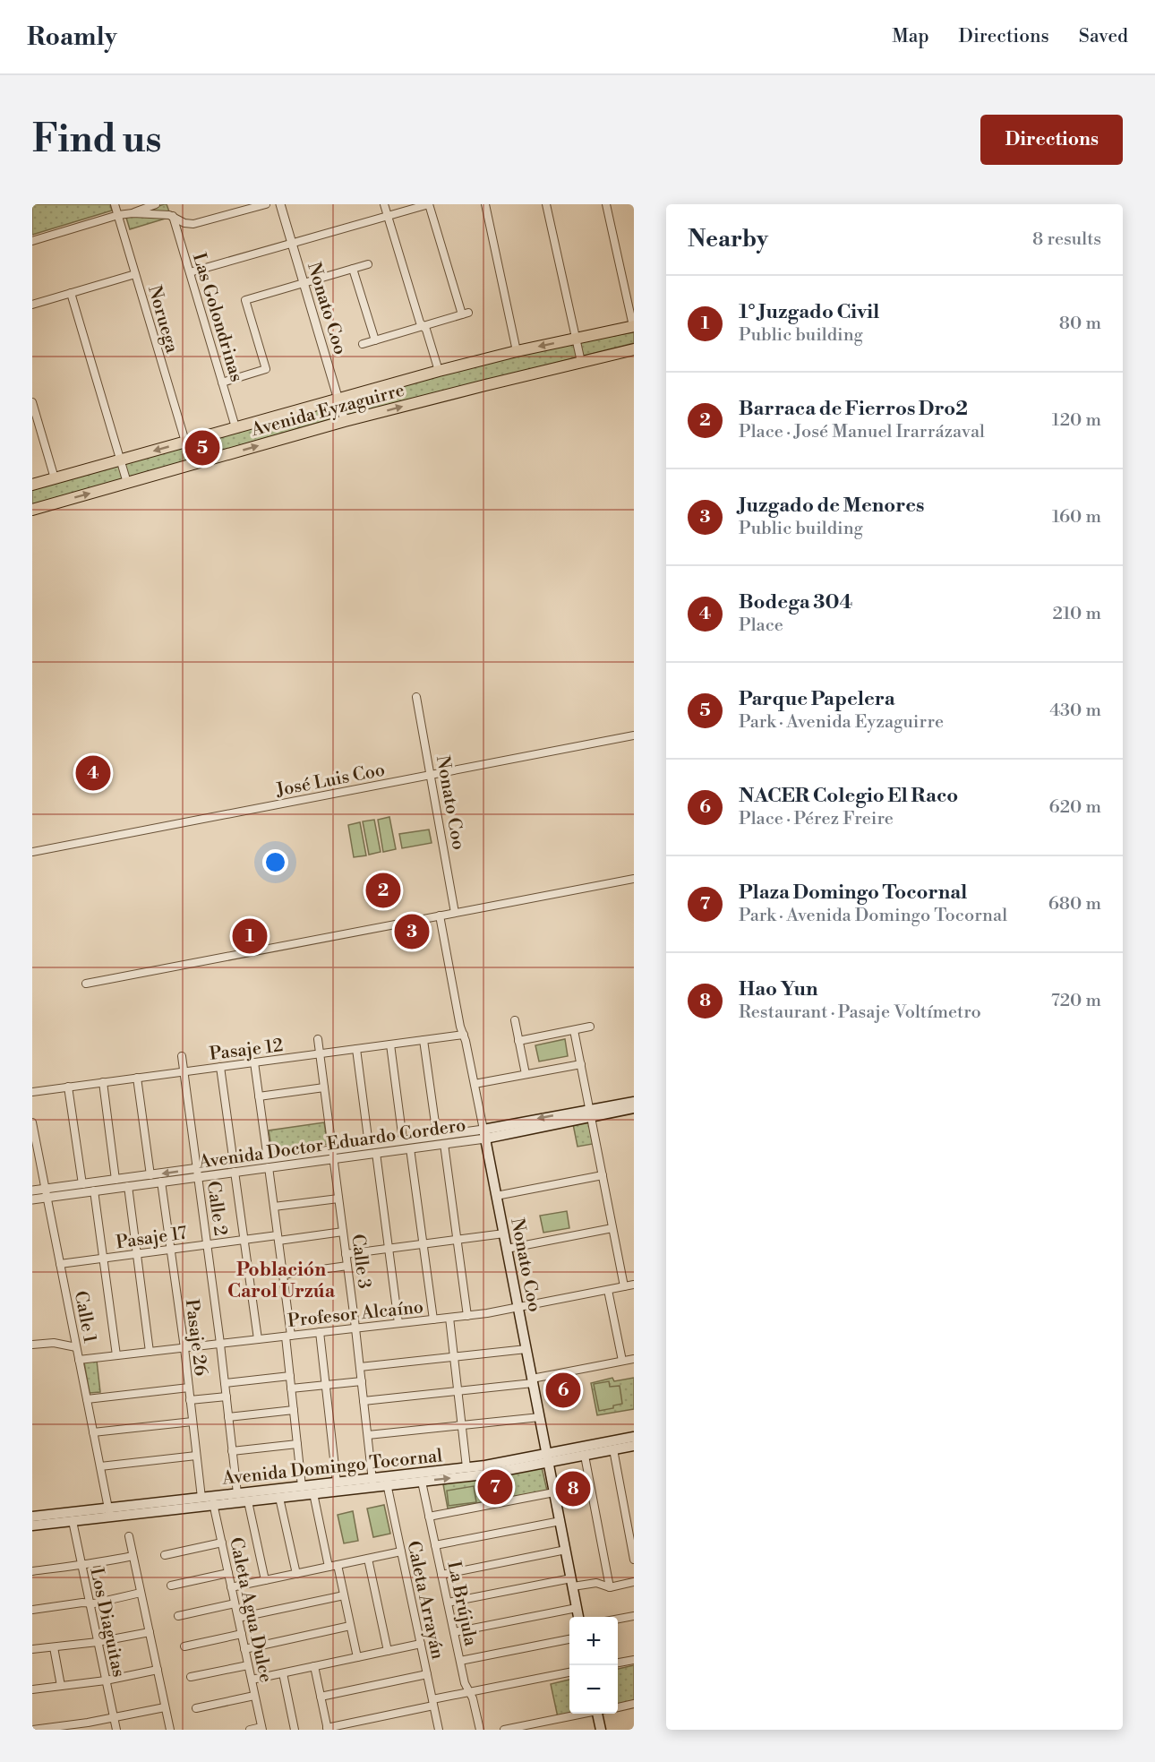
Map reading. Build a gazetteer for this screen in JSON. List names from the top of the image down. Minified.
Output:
{"streets":{"main road":["Nonato Coo","Avenida Eyzaguirre","Avenida Doctor Eduardo Cordero","Avenida Domingo Tocornal"],"street":["Las Golondrinas","Noruega","José Luis Coo","Pasaje 12","Calle 2","Pasaje 17","Calle 3","Profesor Alcaíno","Calle 1","Pasaje 26","Caleta Arrayán","La Brújula","Caleta Agua Dulce","Los Diaguitas"]},"crossings":[["Nonato Coo","Avenida Eyzaguirre"],["Nonato Coo","José Luis Coo"],["Nonato Coo","Pasaje 12"],["Nonato Coo","Avenida Doctor Eduardo Cordero"],["Nonato Coo","Profesor Alcaíno"],["Nonato Coo","Avenida Domingo Tocornal"],["Las Golondrinas","Avenida Eyzaguirre"],["Noruega","Avenida Eyzaguirre"],["Pasaje 12","Calle 2"],["Pasaje 12","Calle 3"],["Avenida Doctor Eduardo Cordero","Calle 2"],["Avenida Doctor Eduardo Cordero","Calle 3"],["Avenida Doctor Eduardo Cordero","Calle 1"],["Avenida Doctor Eduardo Cordero","Pasaje 26"],["Calle 2","Pasaje 17"],["Calle 2","Profesor Alcaíno"],["Calle 2","Avenida Domingo Tocornal"],["Pasaje 17","Calle 3"],["Pasaje 17","Calle 1"],["Pasaje 17","Pasaje 26"],["Calle 3","Profesor Alcaíno"],["Calle 3","Avenida Domingo Tocornal"],["Profesor Alcaíno","Calle 1"],["Profesor Alcaíno","Pasaje 26"],["Calle 1","Avenida Domingo Tocornal"],["Pasaje 26","Avenida Domingo Tocornal"],["Avenida Domingo Tocornal","Caleta Arrayán"],["Avenida Domingo Tocornal","La Brújula"],["Avenida Domingo Tocornal","Caleta Agua Dulce"],["Avenida Domingo Tocornal","Los Diaguitas"]],"districts":["Población Carol Urzúa"],"page":{"header":"Roamly","nav":["Map","Directions","Saved"],"buttons":"Directions","title":"Find us","heading":["Nearby","8 results"],"list":[{"mark":"1","name":"1° Juzgado Civil","note":"Public building","value":"80 m"},{"mark":"2","name":"Barraca de Fierros Dro2","note":"Place · José Manuel Irarrázaval","value":"120 m"},{"mark":"3","name":"Juzgado de Menores","note":"Public building","value":"160 m"},{"mark":"4","name":"Bodega 304","note":"Place","value":"210 m"},{"mark":"5","name":"Parque Papelera","note":"Park · Avenida Eyzaguirre","value":"430 m"},{"mark":"6","name":"NACER Colegio El Raco","note":"Place · Pérez Freire","value":"620 m"},{"mark":"7","name":"Plaza Domingo Tocornal","note":"Park · Avenida Domingo Tocornal","value":"680 m"},{"mark":"8","name":"Hao Yun","note":"Restaurant · Pasaje Voltímetro","value":"720 m"}],"pins":["5","4","2","3","1","6","7","8"],"map_buttons":["+","−"]}}
